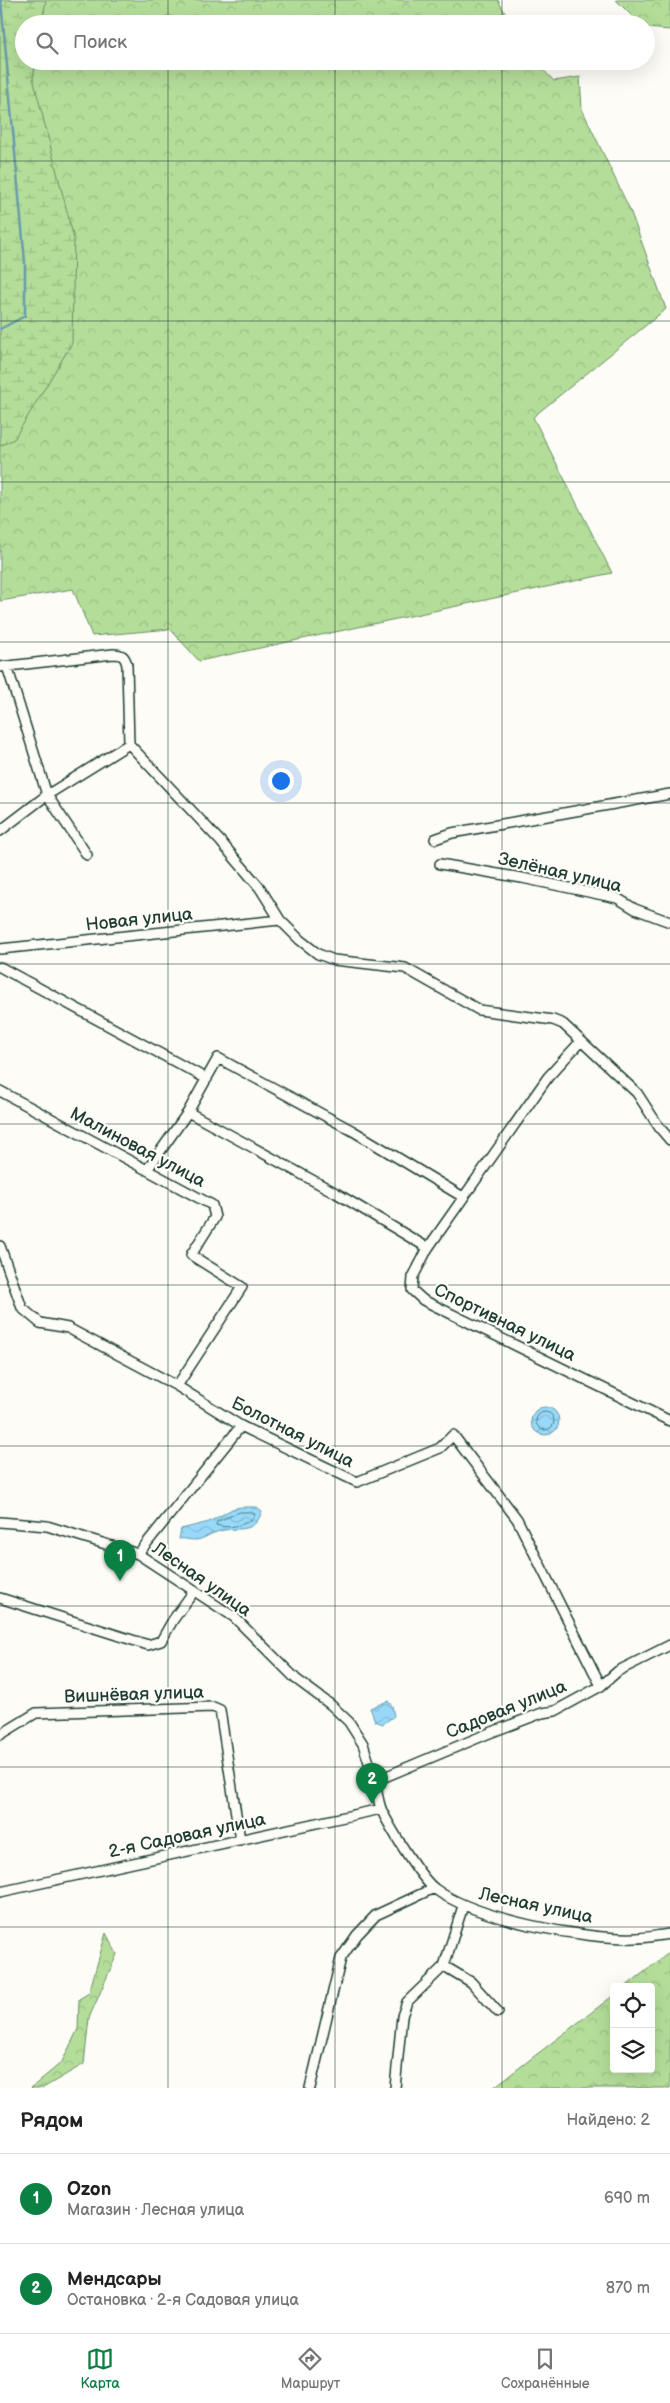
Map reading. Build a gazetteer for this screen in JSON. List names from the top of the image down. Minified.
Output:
{"streets":{"street":["Зелёная улица","Новая улица","Малиновая улица","Спортивная улица","Болотная улица","Лесная улица","Вишнёвая улица","Садовая улица","2-я Садовая улица"]},"crossings":[["Малиновая улица","Болотная улица"],["Болотная улица","Садовая улица"],["Лесная улица","Садовая улица"],["Лесная улица","2-я Садовая улица"],["Вишнёвая улица","2-я Садовая улица"]],"page":{"search":"Поиск","pins":["1","2"],"heading":["Рядом","Найдено: 2"],"list":[{"mark":"1","name":"Ozon","note":"Магазин · Лесная улица","value":"690 m"},{"mark":"2","name":"Мендсары","note":"Остановка · 2-я Садовая улица","value":"870 m"}],"nav":["Карта","Маршрут","Сохранённые"]}}
